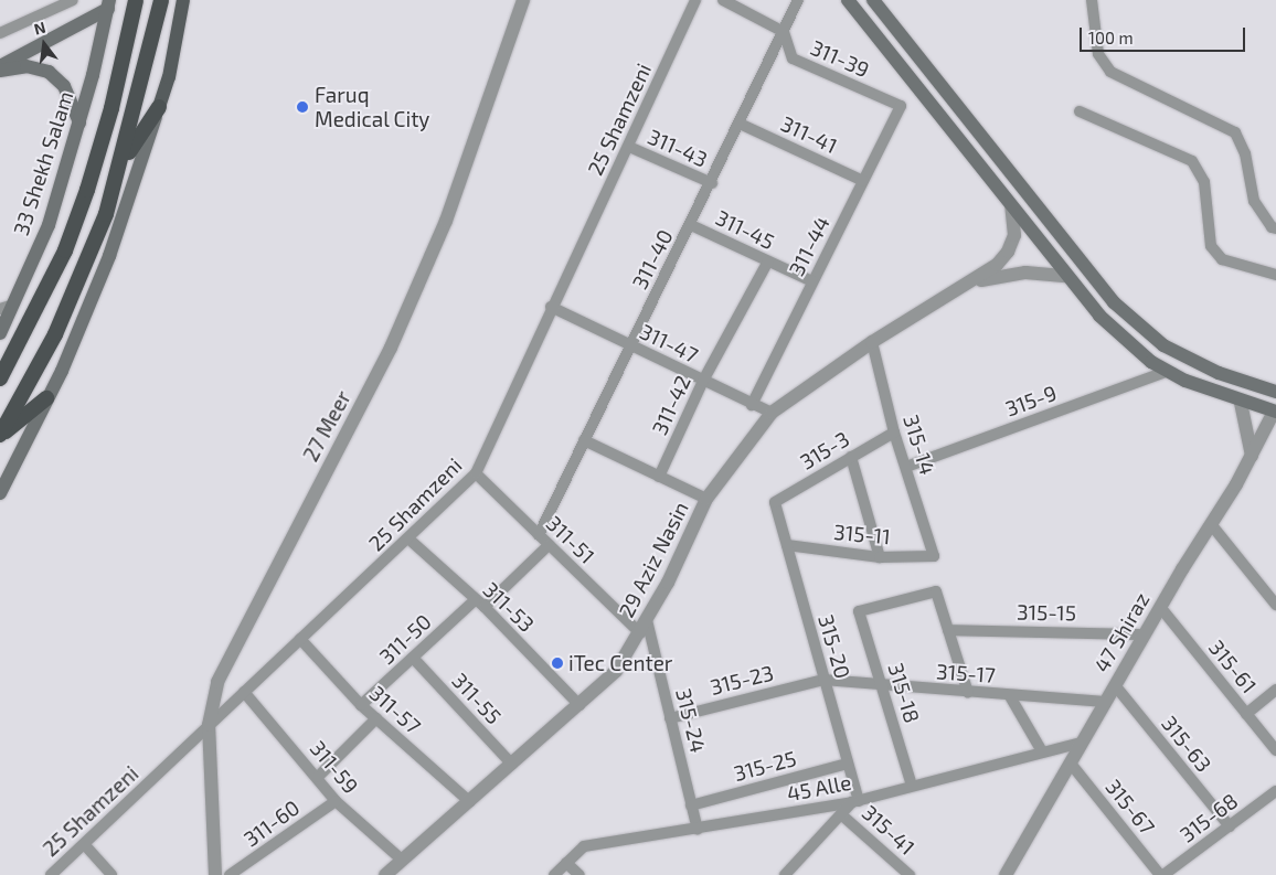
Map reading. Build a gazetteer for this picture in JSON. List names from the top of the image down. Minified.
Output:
{"streets":{"main road":["33 Shekh Salam"],"street":["311-39","25 Shamzeni","311-41","311-43","311-45","311-44","311-40","311-47","315-9","311-42","27 Meer","315-14","315-3","315-11","311-51","29 Aziz Nasin","311-53","315-15","47 Shiraz","311-50","315-20","315-61","315-17","315-23","315-18","311-55","311-57","315-24","315-63","315-25","311-59","45 Alle","315-67","315-68","311-60","315-41"]},"crossings":[["311-39","311-44"],["311-39","311-40"],["25 Shamzeni","311-43"],["25 Shamzeni","311-47"],["25 Shamzeni","27 Meer"],["25 Shamzeni","311-51"],["25 Shamzeni","311-53"],["25 Shamzeni","311-57"],["25 Shamzeni","311-59"],["311-41","311-44"],["311-41","311-40"],["311-43","311-40"],["311-45","311-44"],["311-45","311-40"],["311-45","311-42"],["311-44","311-47"],["311-40","311-47"],["311-40","311-51"],["311-47","311-42"],["311-47","29 Aziz Nasin"],["315-9","315-14"],["315-14","315-3"],["315-14","315-11"],["315-14","29 Aziz Nasin"],["315-3","315-20"],["315-11","315-20"],["311-51","29 Aziz Nasin"],["311-51","311-50"],["311-51","315-24"],["29 Aziz Nasin","311-53"],["29 Aziz Nasin","311-55"],["29 Aziz Nasin","311-57"],["29 Aziz Nasin","315-24"],["29 Aziz Nasin","311-59"],["311-53","311-50"],["315-15","47 Shiraz"],["315-15","315-18"],["47 Shiraz","315-61"],["47 Shiraz","315-17"],["47 Shiraz","315-63"],["47 Shiraz","45 Alle"],["47 Shiraz","315-67"],["311-50","311-55"],["311-50","311-57"],["315-20","315-17"],["315-20","315-23"],["315-20","315-25"],["315-20","45 Alle"],["315-17","315-23"],["315-17","315-18"],["315-23","315-24"],["315-18","45 Alle"],["315-24","315-25"],["315-24","45 Alle"],["315-63","315-68"],["311-59","311-60"],["315-67","315-68"]],"places":["Faruq Medical City","iTec Center"],"scale_bar":"100 m","north":"top"}
